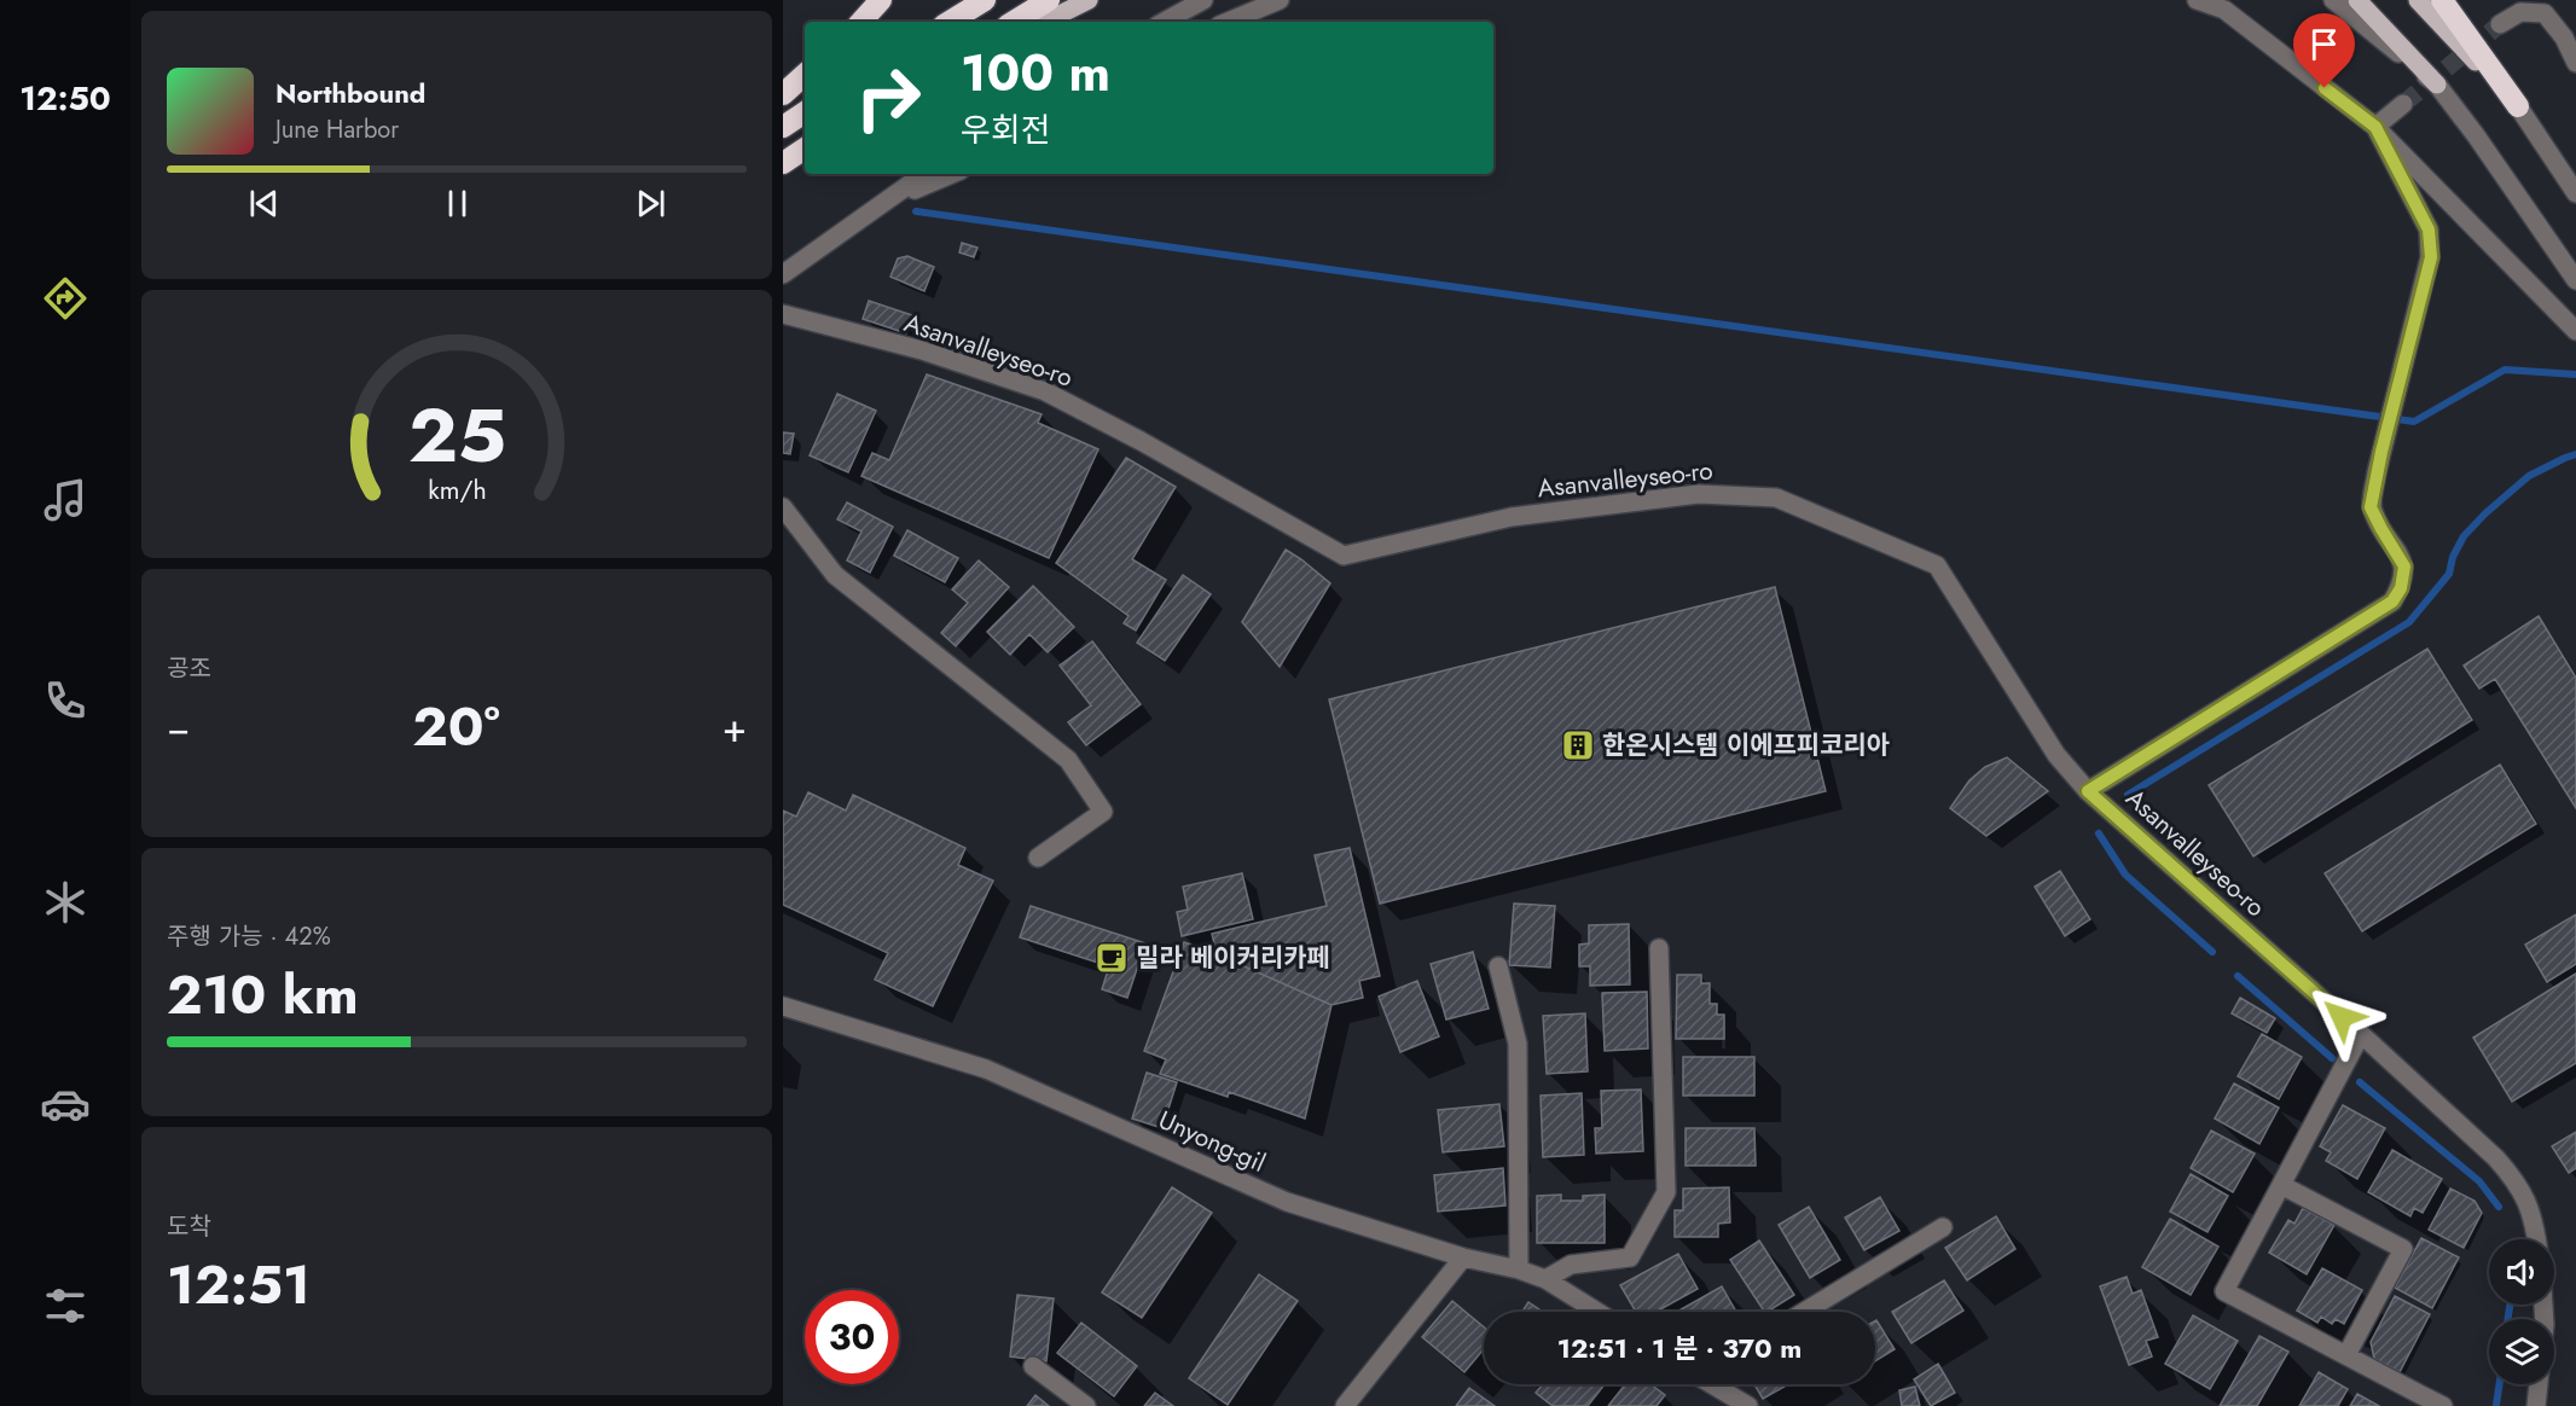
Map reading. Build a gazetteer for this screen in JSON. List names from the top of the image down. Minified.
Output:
{"streets":{"street":["Asanvalleyseo-ro","Unyong-gil"]},"places":{"building":["한온시스템 이에프피코리아"],"cafe":["밀라 베이커리카페"]},"page":{"tabs":"12:50","turn":["100 m","우회전"],"song":["Northbound","June Harbor"],"tile":["공조",["주행 가능 · 42%","210 km"],["도착","12:51"]],"heat":["−","20°","+"],"limit":"30","trip":"12:51 · 1 분 · 370 m","gauge":["25","km/h"]}}
